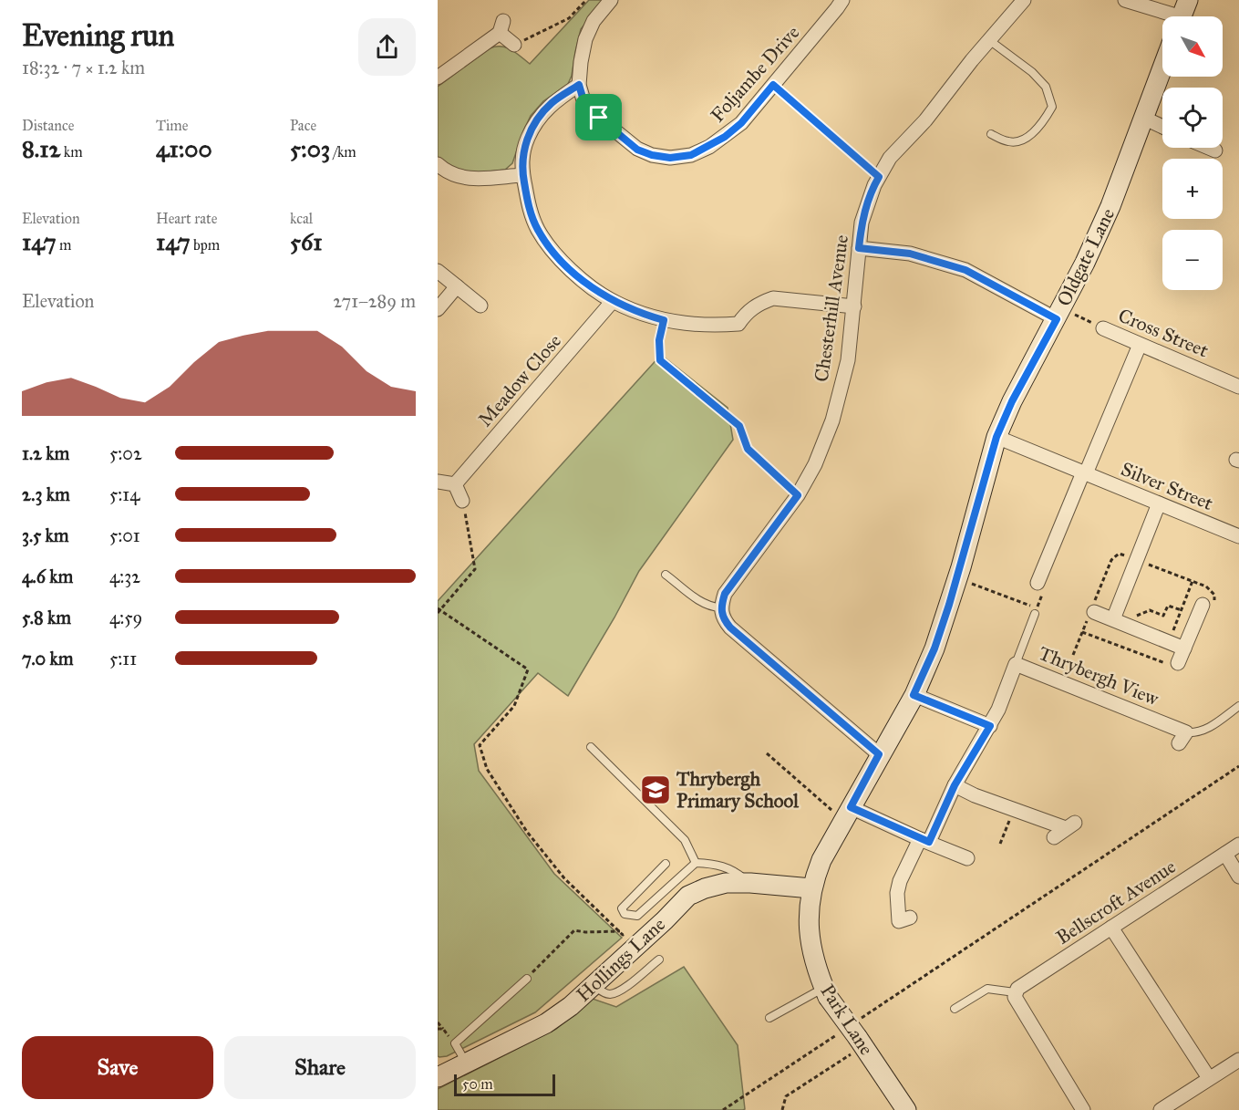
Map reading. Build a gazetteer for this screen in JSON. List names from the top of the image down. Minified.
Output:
{"streets":{"street":["Foljambe Drive","Oldgate Lane","Chesterhill Avenue","Cross Street","Meadow Close","Silver Street","Thrybergh View","Bellscroft Avenue","Hollings Lane","Park Lane"]},"crossings":[["Oldgate Lane","Silver Street"],["Oldgate Lane","Hollings Lane"],["Oldgate Lane","Park Lane"],["Hollings Lane","Park Lane"]],"places":{"school or university":["Thrybergh Primary School"]},"scale_bar":"50 m","north":"bottom right","page":{"heading":["Evening run","18:32 · 7 × 1.2 km"],"map_buttons":["+","−"],"stats":[["Distance","8.12 km"],["Time","41:00"],["Pace","5:03 /km"],["Elevation","147 m"],["Heart rate","147 bpm"],["kcal","561"]],"chart":["Elevation","271–289 m"],"list":[{"name":"1.2 km","note":"5:02"},{"name":"2.3 km","note":"5:14"},{"name":"3.5 km","note":"5:01"},{"name":"4.6 km","note":"4:32"},{"name":"5.8 km","note":"4:59"},{"name":"7.0 km","note":"5:11"}],"buttons":["Save","Share"],"scale":"50 m"}}
